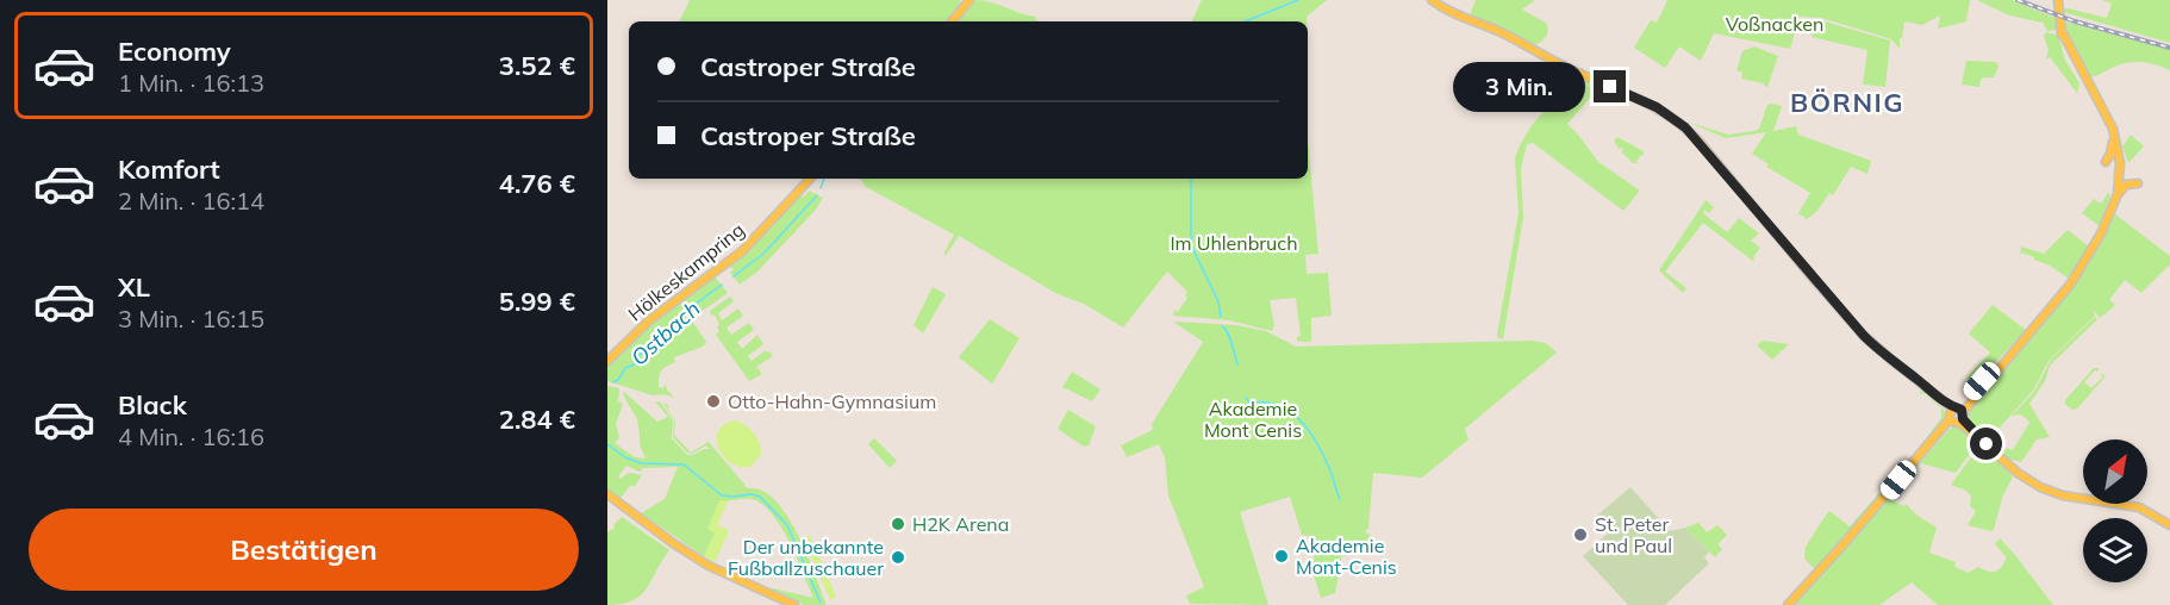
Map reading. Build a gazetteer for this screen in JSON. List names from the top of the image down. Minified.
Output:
{"streets":{"main road":["Hölkeskampring"]},"districts":["BÖRNIG"],"water":["Ostbach"],"parks":["Voßnacken","Im Uhlenbruch","Akademie Mont Cenis"],"places":["Otto-Hahn-Gymnasium","H2K Arena","St. Peter und Paul","Akademie Mont-Cenis","Der unbekannte Fußballzuschauer"],"north":"top right","page":{"list":[{"name":"Economy","note":"1 Min. · 16:13","value":"3.52 €"},{"name":"Komfort","note":"2 Min. · 16:14","value":"4.76 €"},{"name":"XL","note":"3 Min. · 16:15","value":"5.99 €"},{"name":"Black","note":"4 Min. · 16:16","value":"2.84 €"}],"banner":["Castroper Straße","Castroper Straße"],"bubble":"3 Min.","buttons":"Bestätigen"}}
